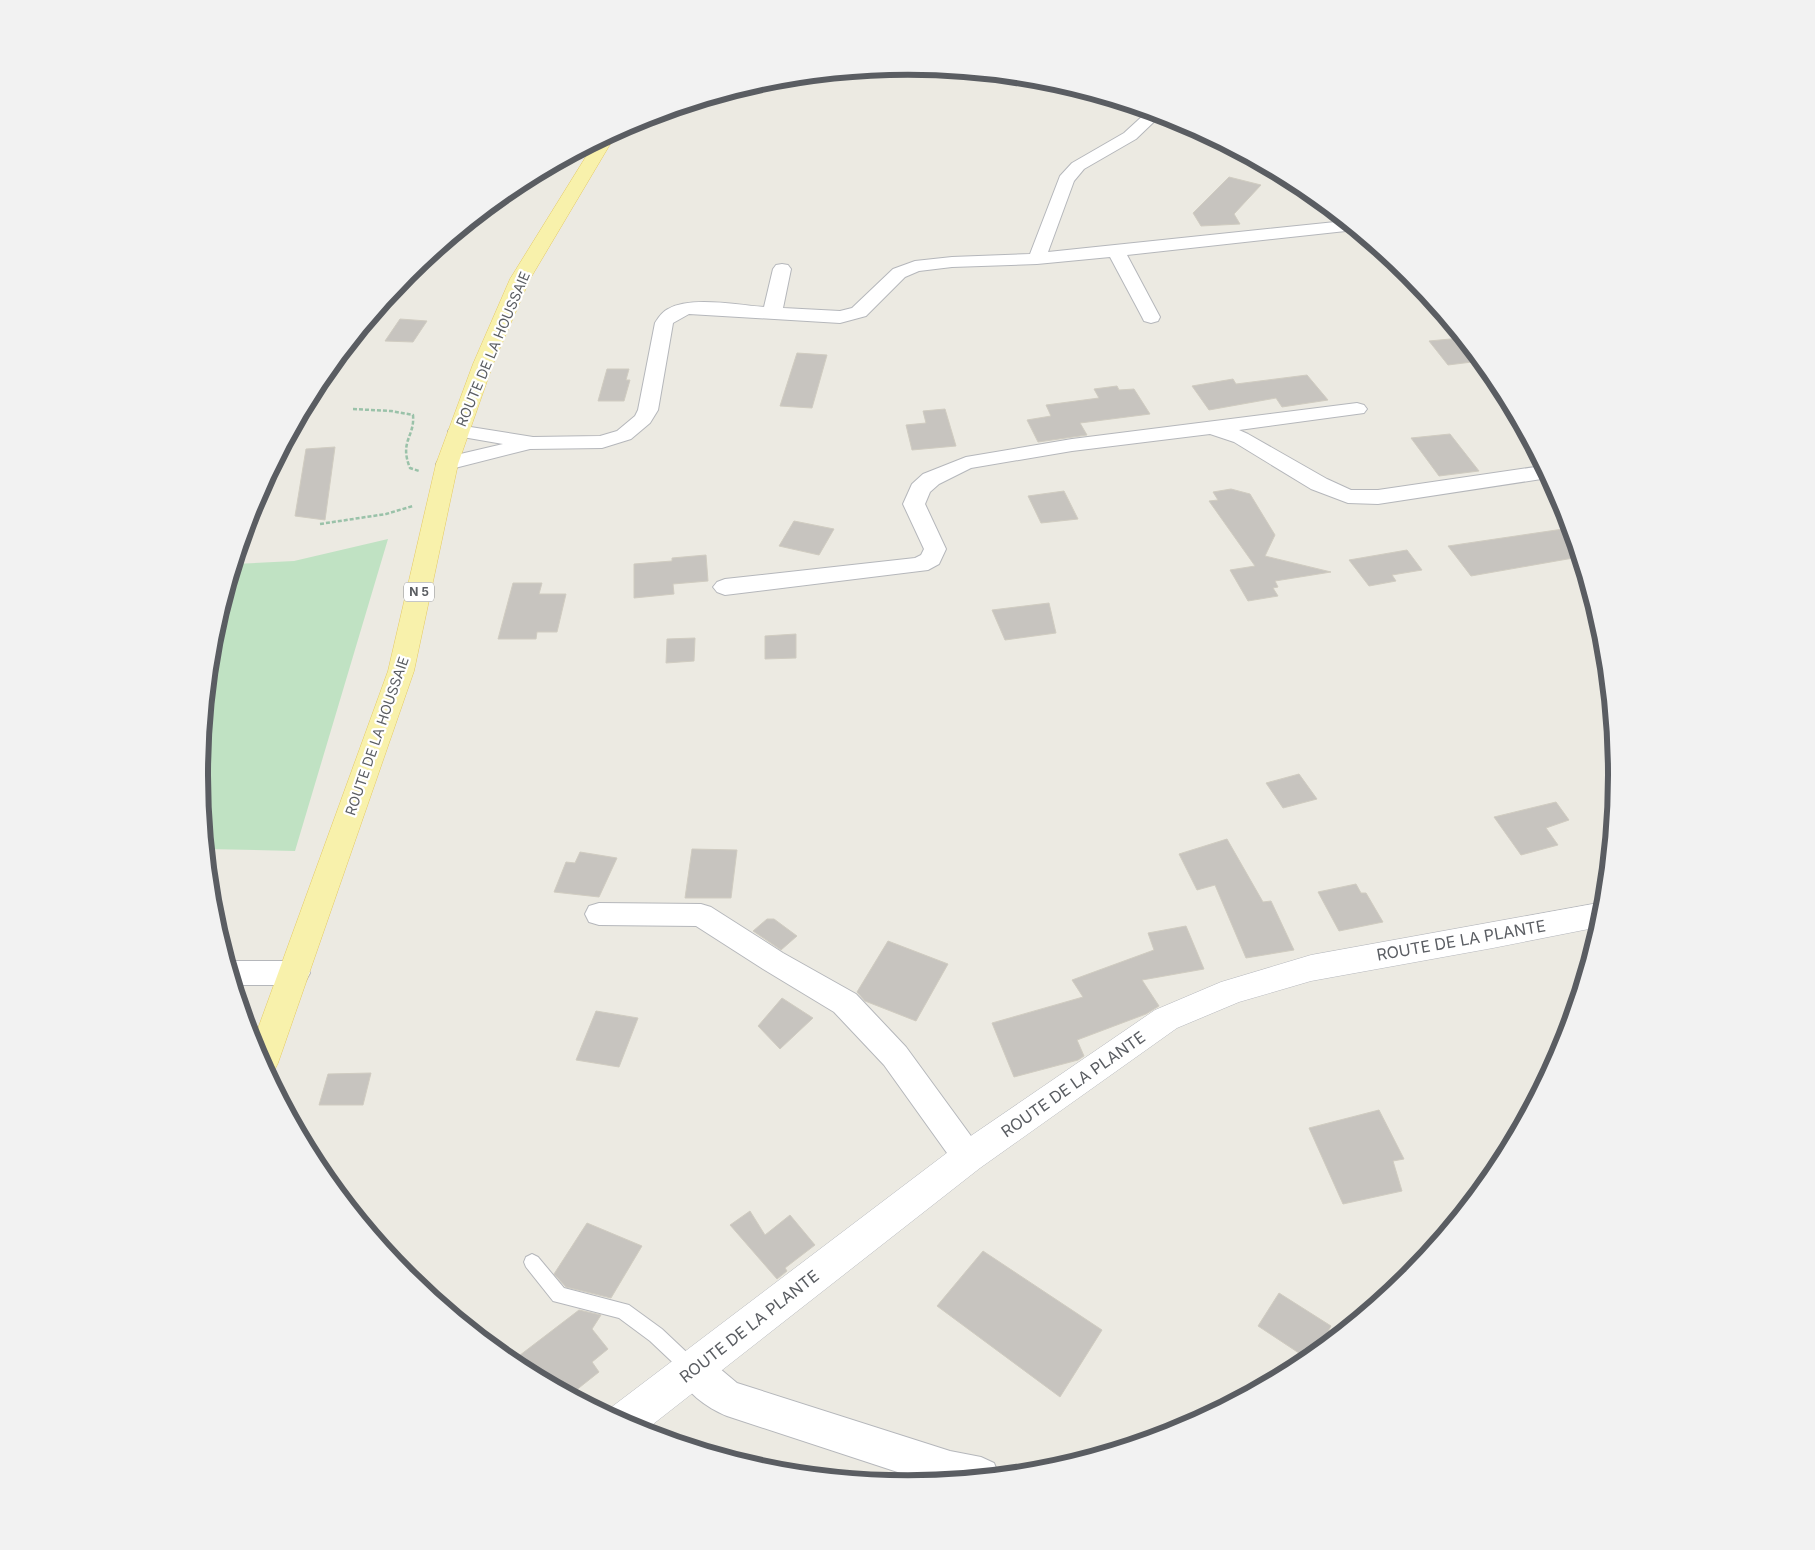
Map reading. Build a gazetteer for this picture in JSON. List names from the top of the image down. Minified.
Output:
{"streets":{"main road":["ROUTE DE LA HOUSSAIE","N 5","ROUTE DE LA PLANTE"]}}
